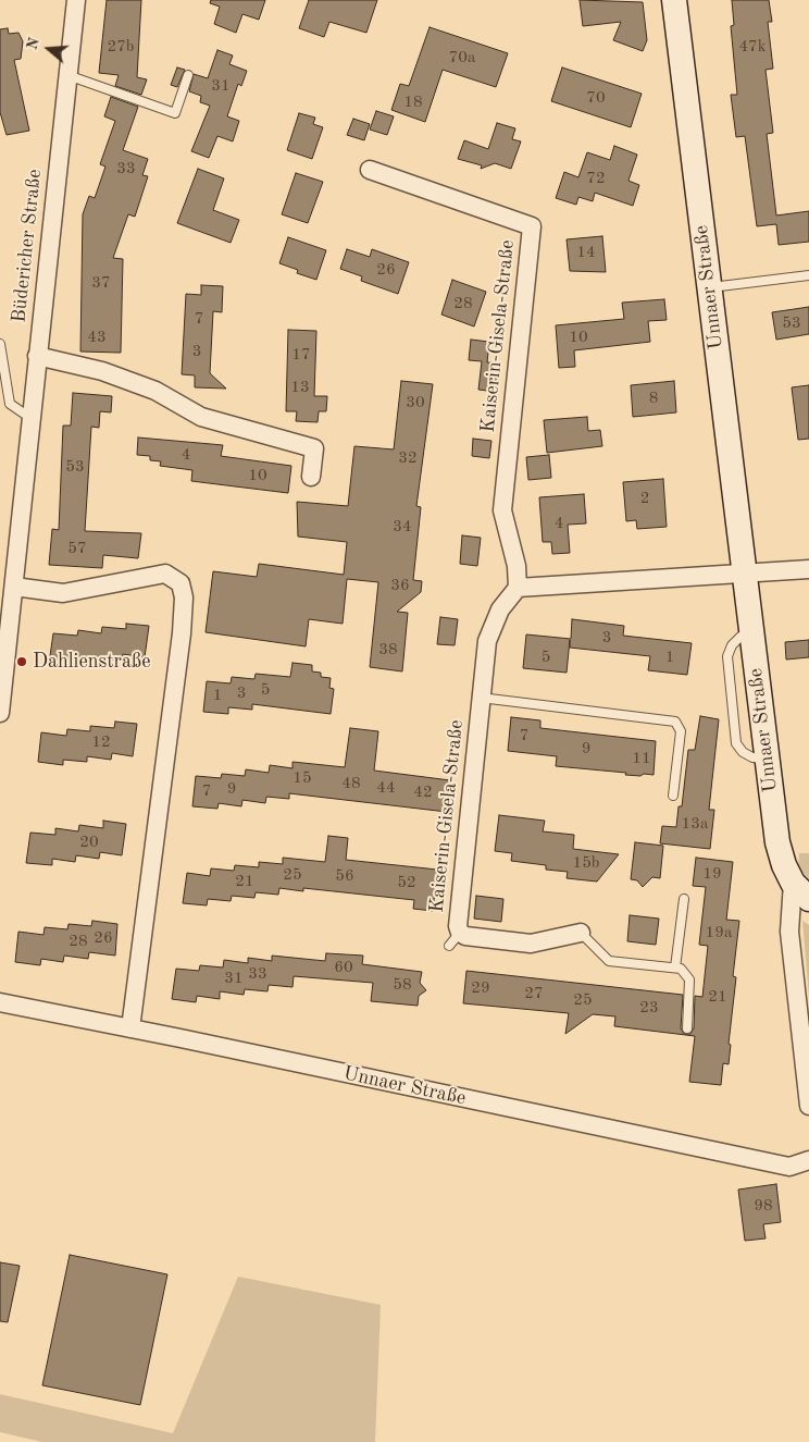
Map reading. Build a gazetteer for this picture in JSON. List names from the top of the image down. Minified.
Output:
{"streets":{"street":["Büdericher Straße","Unnaer Straße","Kaiserin-Gisela-Straße"]},"places":["Dahlienstraße"],"house_numbers":["27b","47k","70a","31","70","18","33","72","14","26","37","28","7","53","43","10","3","17","13","8","30","4","32","53","10","2","4","34","57","36","3","38","5","1","5","3","1","7","12","9","11","15","48","44","9","7","42","13a","20","15b","19","25","56","21","52","19a","26","28","60","33","31","58","29","27","21","25","23","98"],"north":"left"}
